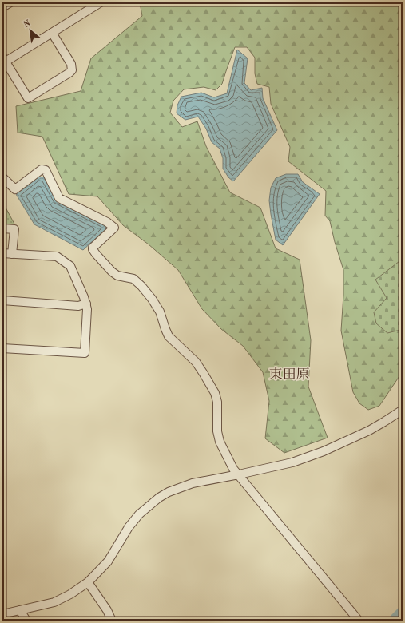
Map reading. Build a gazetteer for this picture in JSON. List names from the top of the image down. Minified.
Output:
{"districts":["東田原"],"north":"top left"}
